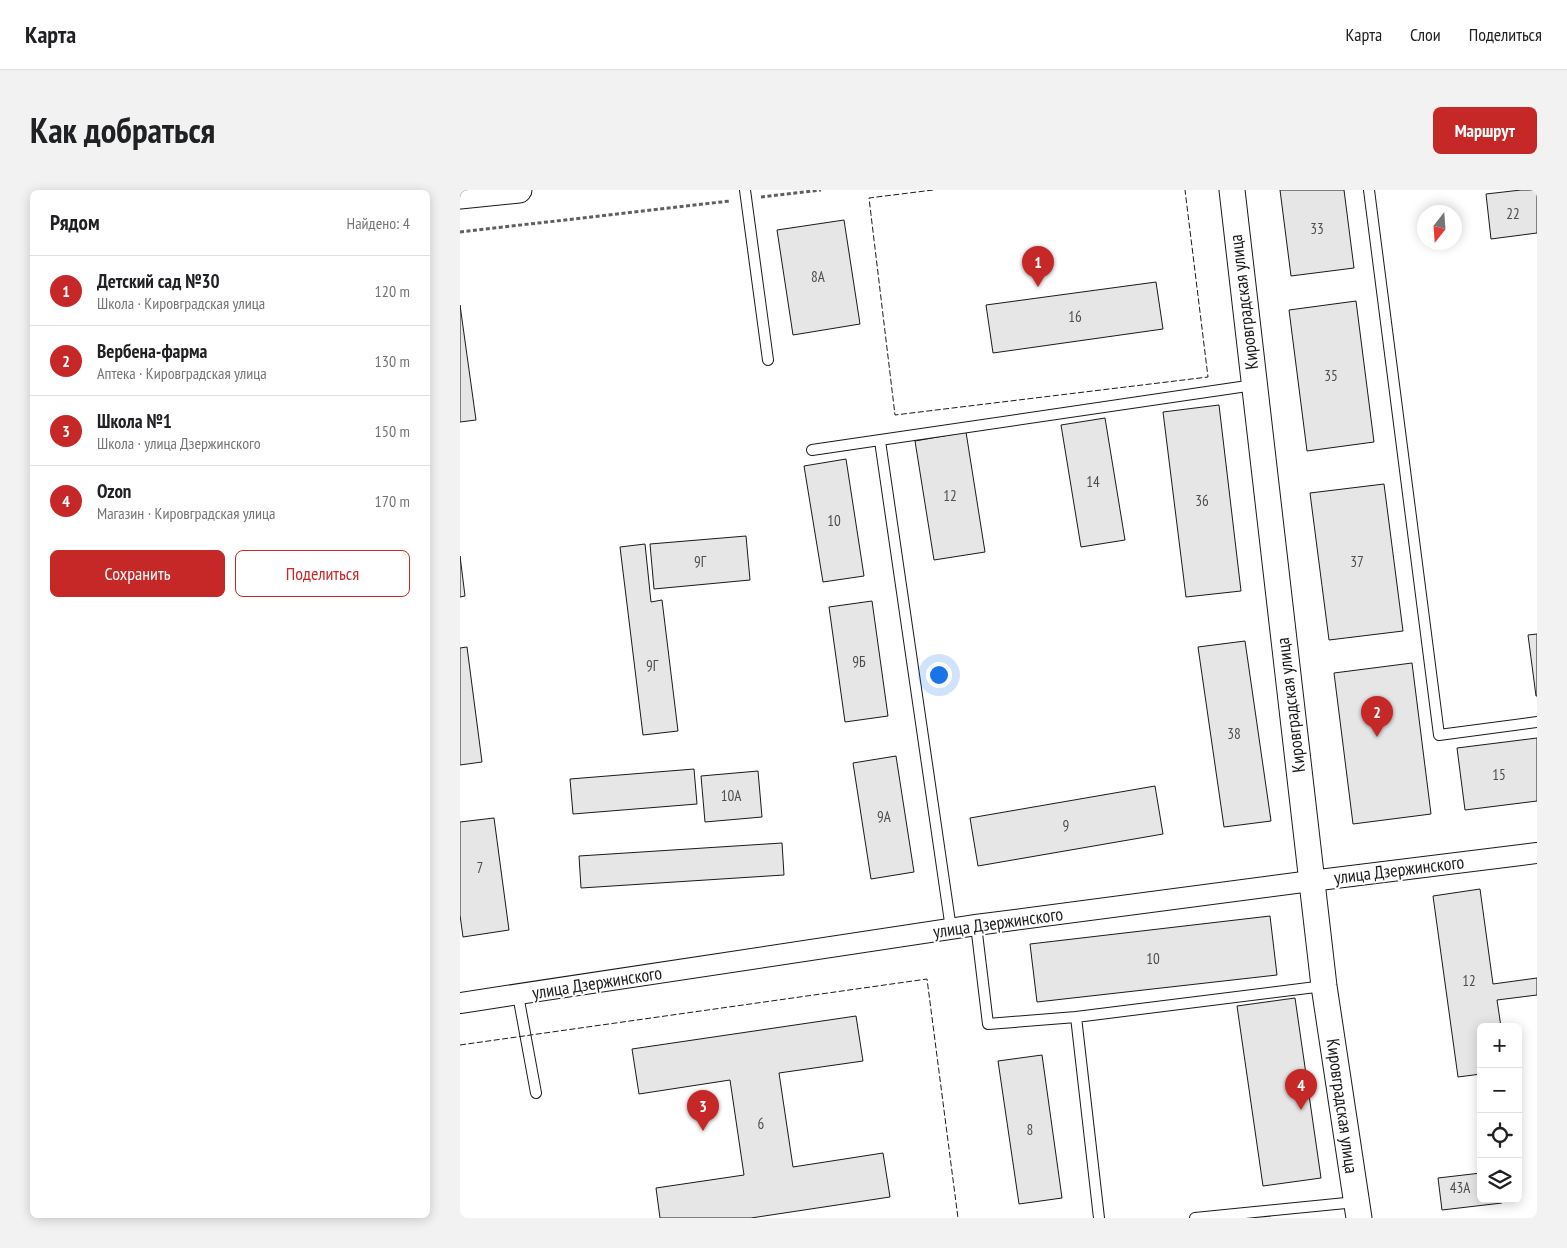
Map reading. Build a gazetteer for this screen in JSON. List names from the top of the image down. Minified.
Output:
{"streets":{"street":["Кировградская улица","улица Дзержинского"]},"crossings":[["Кировградская улица","улица Дзержинского"]],"house_numbers":["22","33","8А","16","35","14","12","36","10","9Г","37","9Б","9Г","38","15","10А","9А","9","7","10","12","6","8","43А"],"north":"bottom","page":{"header":"Карта","nav":["Карта","Слои","Поделиться"],"title":"Как добраться","buttons":["Маршрут",["Сохранить","Поделиться"]],"heading":["Рядом","Найдено: 4"],"pins":["1","2","4","3"],"list":[{"mark":"1","name":"Детский сад №30","note":"Школа · Кировградская улица","value":"120 m"},{"mark":"2","name":"Вербена-фарма","note":"Аптека · Кировградская улица","value":"130 m"},{"mark":"3","name":"Школа №1","note":"Школа · улица Дзержинского","value":"150 m"},{"mark":"4","name":"Ozon","note":"Магазин · Кировградская улица","value":"170 m"}],"map_buttons":["+","−"]}}
